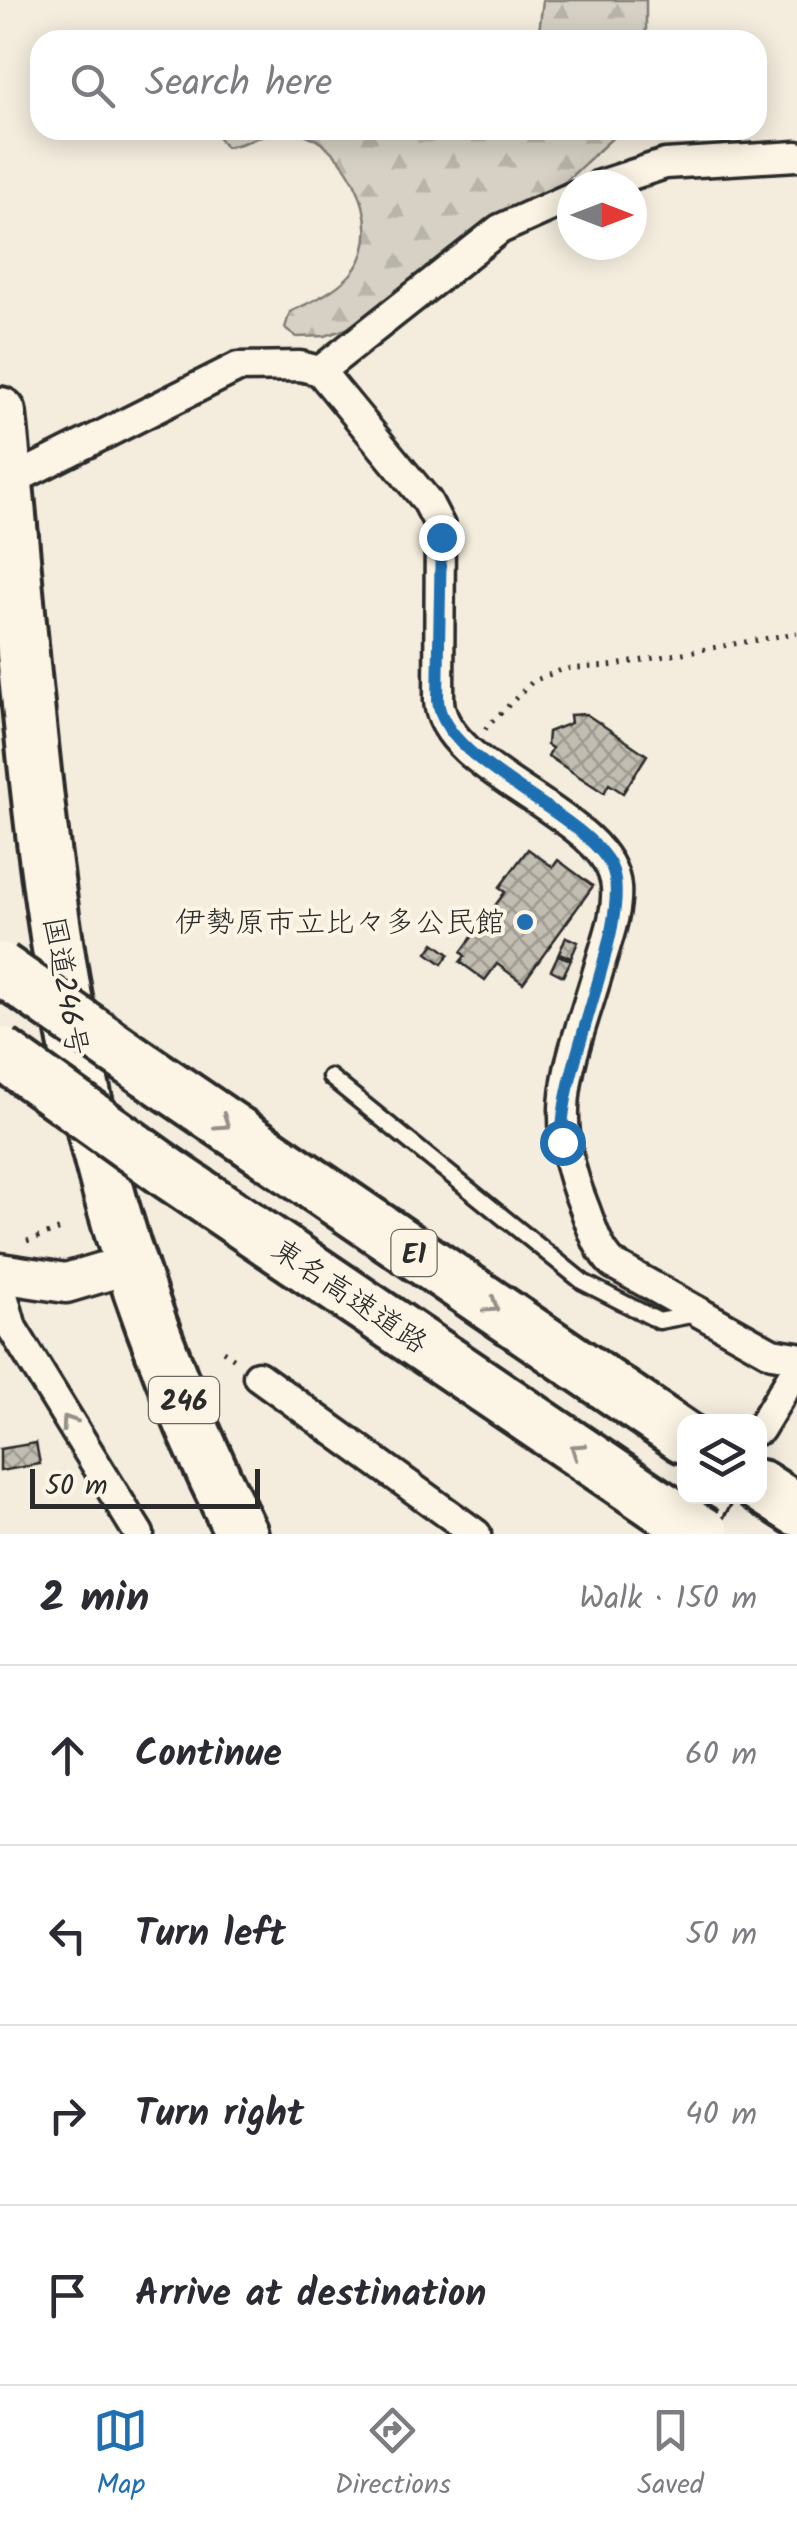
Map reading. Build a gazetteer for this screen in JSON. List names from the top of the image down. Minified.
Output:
{"streets":{"highway":["国道246号","E1","東名高速道路","246"]},"places":["伊勢原市立比々多公民館"],"scale_bar":"50 m","north":"right","page":{"search":"Search here","scale":"50 m","heading":["2 min","Walk · 150 m"],"list":[["Continue","60 m"],["Turn left","50 m"],["Turn right","40 m"],"Arrive at destination"],"nav":["Map","Directions","Saved"]}}
